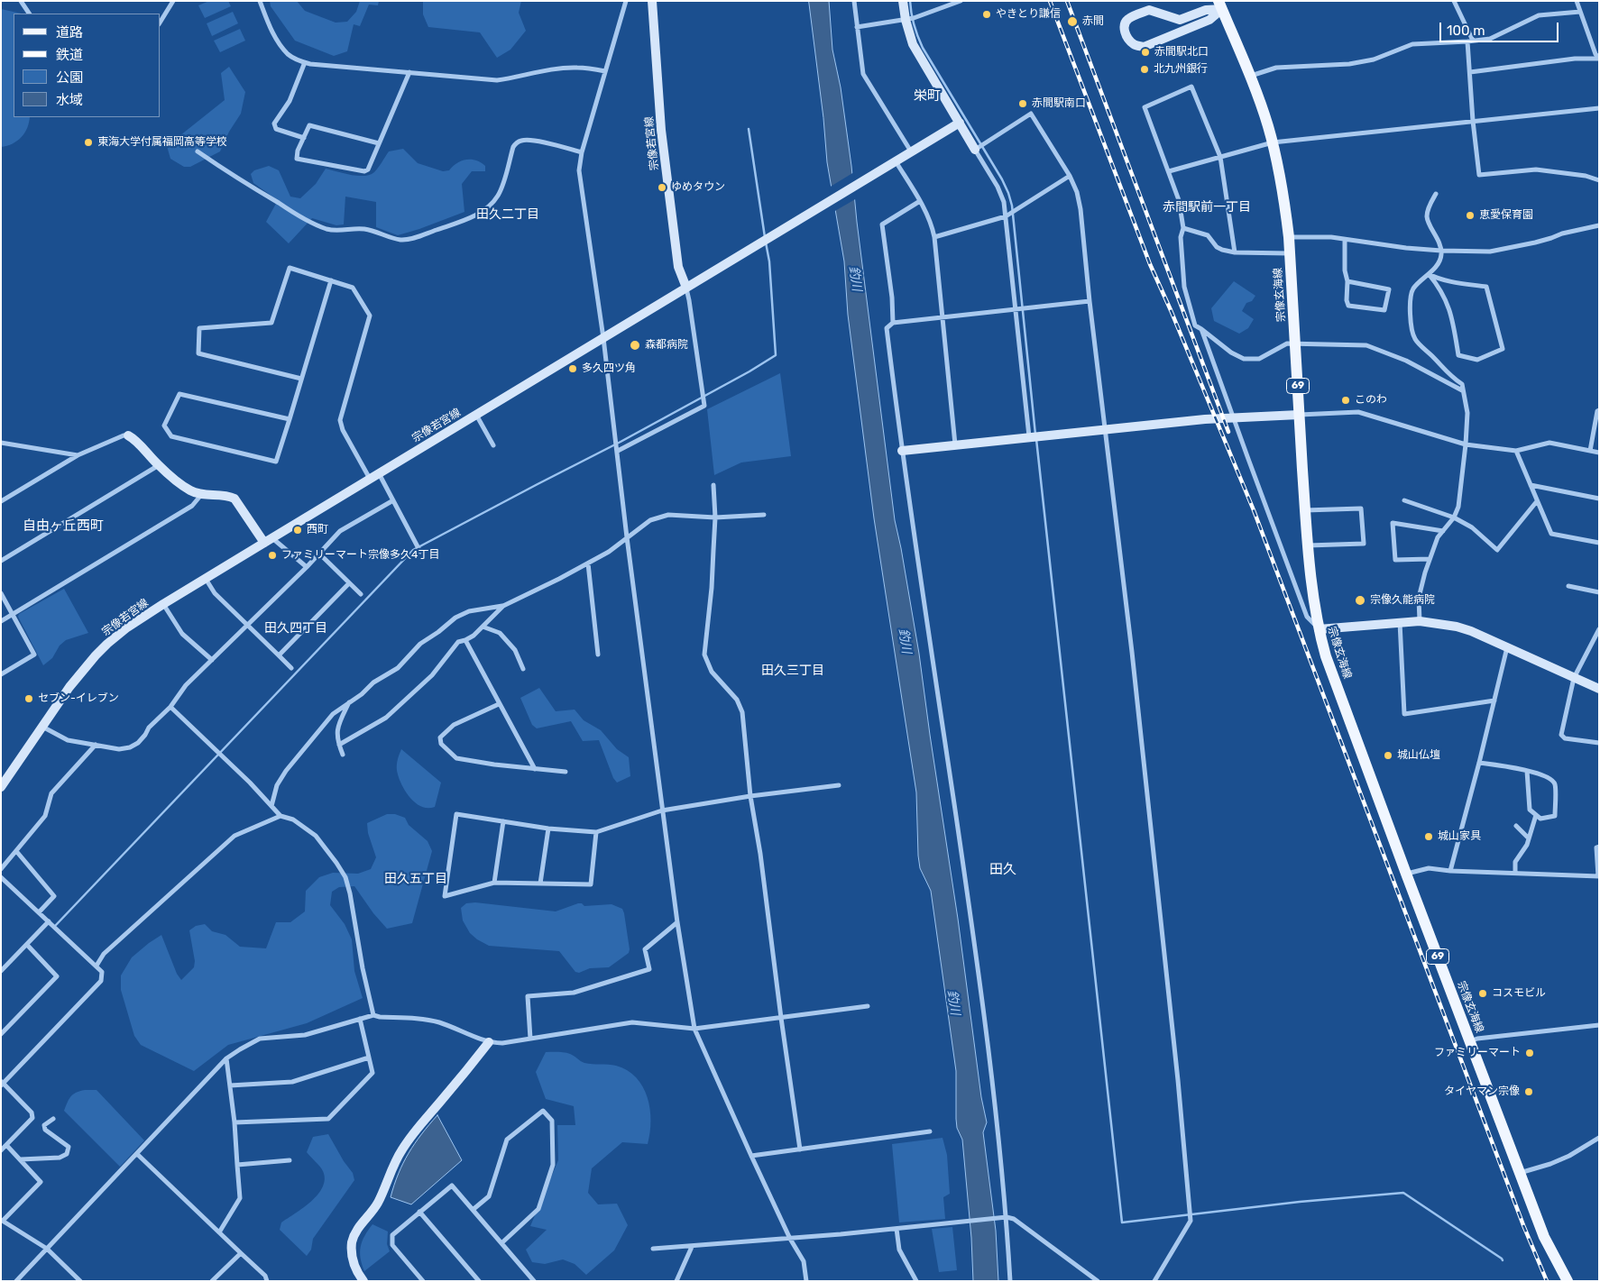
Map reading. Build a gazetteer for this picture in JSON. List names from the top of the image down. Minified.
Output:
{"streets":{"main road":["宗像玄海線","69"],"street":["宗像若宮線"]},"districts":["栄町","赤間駅前一丁目","田久二丁目","自由ヶ丘西町","田久四丁目","田久三丁目","田久","田久五丁目"],"water":["釣川"],"places":["やきとり謙信","赤間","赤間駅北口","北九州銀行","赤間駅南口","東海大学付属福岡高等学校","ゆめタウン","恵愛保育園","森都病院","多久四ツ角","このわ","西町","ファミリーマート宗像多久4丁目","宗像久能病院","セブン-イレブン","城山仏壇","城山家具","コスモビル","ファミリーマート","タイヤマン宗像"],"legend":["道路","鉄道","公園","水域"],"scale_bar":"100 m"}
